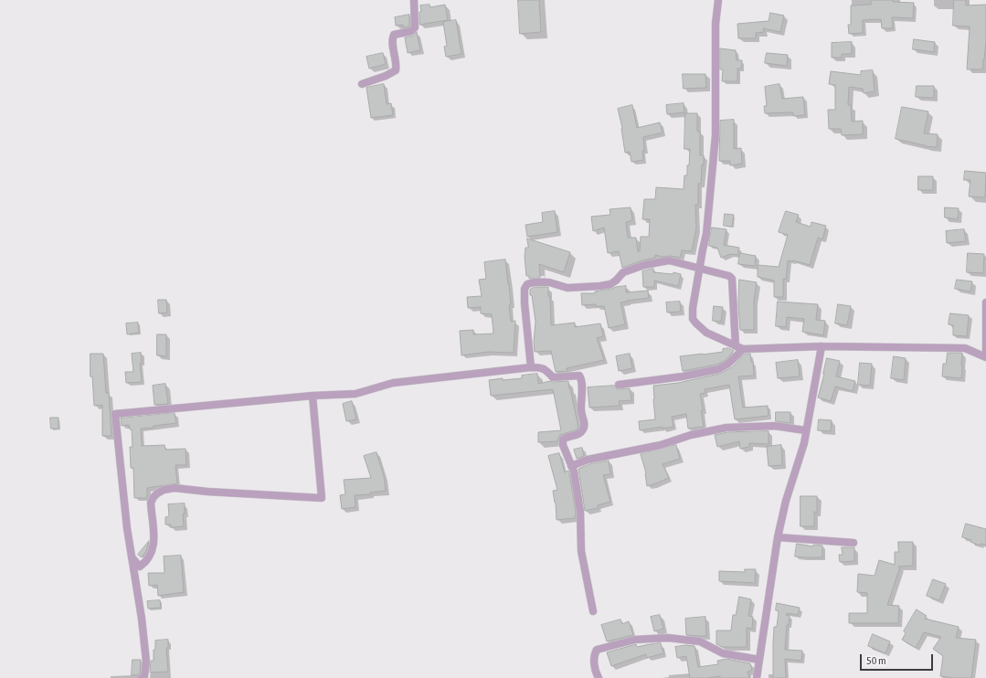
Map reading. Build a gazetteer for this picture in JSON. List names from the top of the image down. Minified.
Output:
{"scale_bar":"50 m"}
